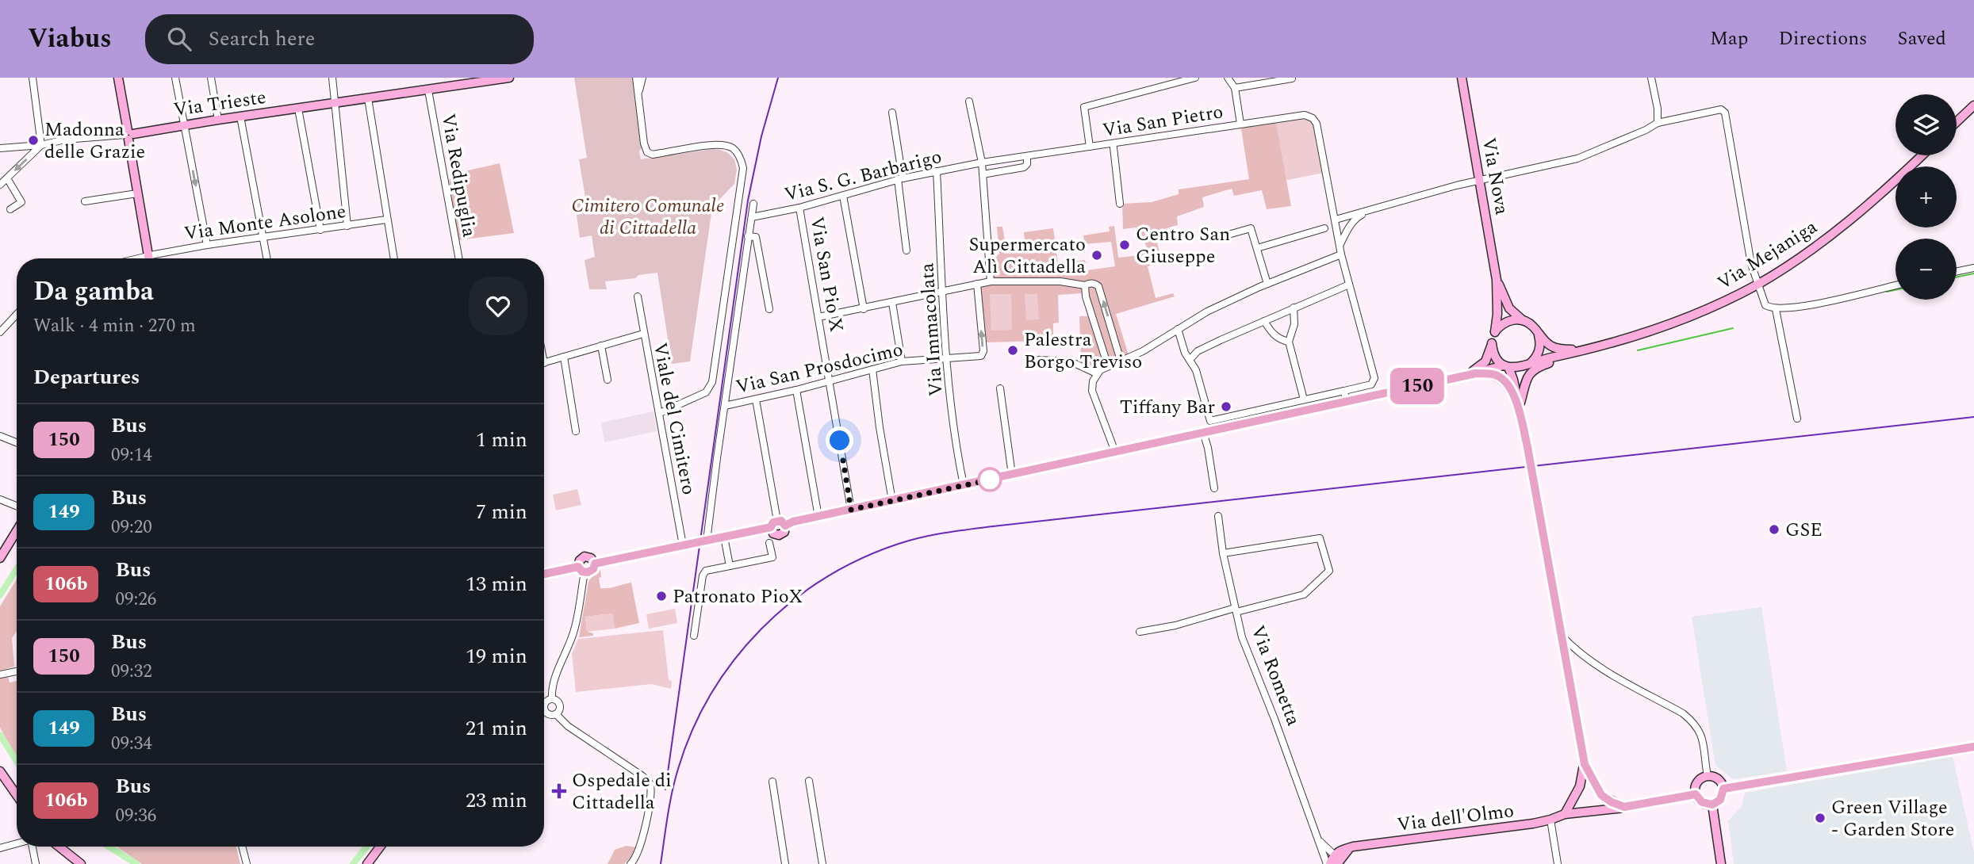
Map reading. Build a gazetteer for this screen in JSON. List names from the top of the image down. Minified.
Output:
{"streets":{"main road":["Via Trieste","Via Nova","Via Mejaniga","Via dell'Olmo"],"street":["Via San Pietro","Via Redipuglia","Via S. G. Barbarigo","Via Monte Asolone","Via San Pio X","Via Immacolata","Via San Prosdocimo","Viale del Cimitero","Via Rometta"]},"crossings":[["Via Trieste","Via Redipuglia"],["Via San Pietro","Via S. G. Barbarigo"],["Via S. G. Barbarigo","Via San Pio X"],["Via S. G. Barbarigo","Via Immacolata"],["Via Nova","Via Mejaniga"],["Via Mejaniga","Via San Pio X"],["Via Mejaniga","Via Immacolata"],["Via Mejaniga","Viale del Cimitero"],["Via San Pio X","Via San Prosdocimo"],["Via Immacolata","Via San Prosdocimo"],["Via Rometta","Via dell'Olmo"]],"parks":["Cimitero Comunale di Cittadella"],"places":{"other":["Madonna delle Grazie","Centro San Giuseppe","Supermercato Alì Cittadella","Palestra Borgo Treviso","Tiffany Bar","GSE","Patronato PioX","Green Village - Garden Store"],"health":["Ospedale di Cittadella"]},"lines":["bus line 150"],"page":{"header":"Viabus","search":"Search here","nav":["Map","Directions","Saved"],"on_map":"150","map_buttons":["+","−"],"heading":[["Da gamba","Walk · 4 min · 270 m"],"Departures"],"list":[{"mark":"150","name":"Bus","note":"09:14","value":"1 min"},{"mark":"149","name":"Bus","note":"09:20","value":"7 min"},{"mark":"106b","name":"Bus","note":"09:26","value":"13 min"},{"mark":"150","name":"Bus","note":"09:32","value":"19 min"},{"mark":"149","name":"Bus","note":"09:34","value":"21 min"},{"mark":"106b","name":"Bus","note":"09:36","value":"23 min"}]}}
